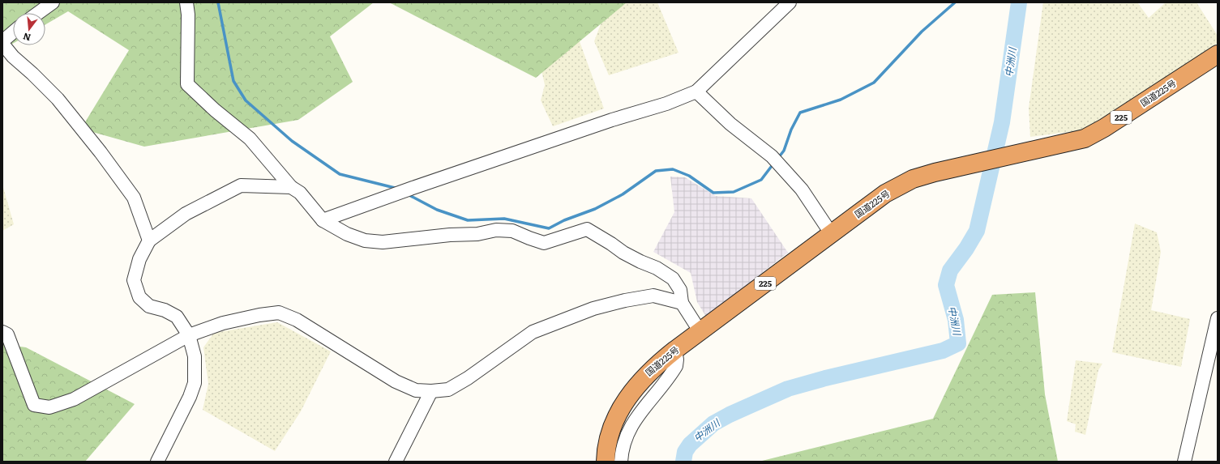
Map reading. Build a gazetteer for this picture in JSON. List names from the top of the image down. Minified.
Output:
{"streets":{"highway":["国道225号","225"]},"water":["中洲川"],"north":"bottom"}
